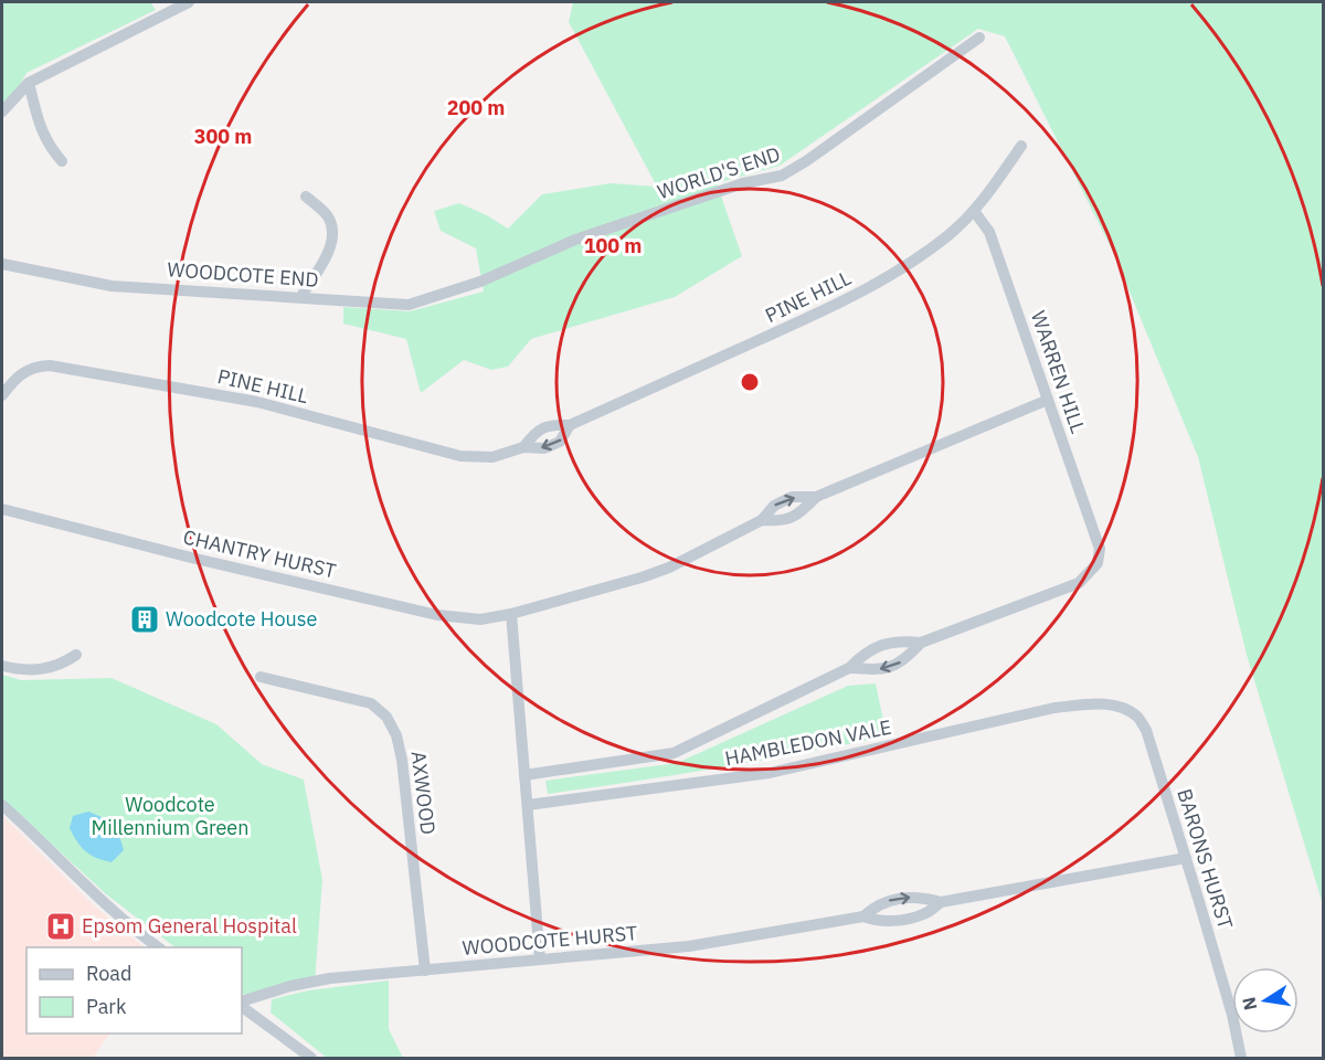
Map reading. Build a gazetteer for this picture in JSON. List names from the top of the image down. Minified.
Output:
{"streets":{"street":["WORLD'S END","WOODCOTE END","PINE HILL","WARREN HILL","CHANTRY HURST","HAMBLEDON VALE","AXWOOD","BARONS HURST","WOODCOTE HURST"]},"crossings":[["WORLD'S END","WOODCOTE END"],["PINE HILL","WARREN HILL"],["HAMBLEDON VALE","BARONS HURST"],["AXWOOD","WOODCOTE HURST"],["BARONS HURST","WOODCOTE HURST"]],"parks":["Woodcote Millennium Green"],"places":{"building":["Woodcote House"],"hospital":["Epsom General Hospital"]},"legend":["Road","Park"],"north":"left","rings":["200 m","300 m","100 m"]}
